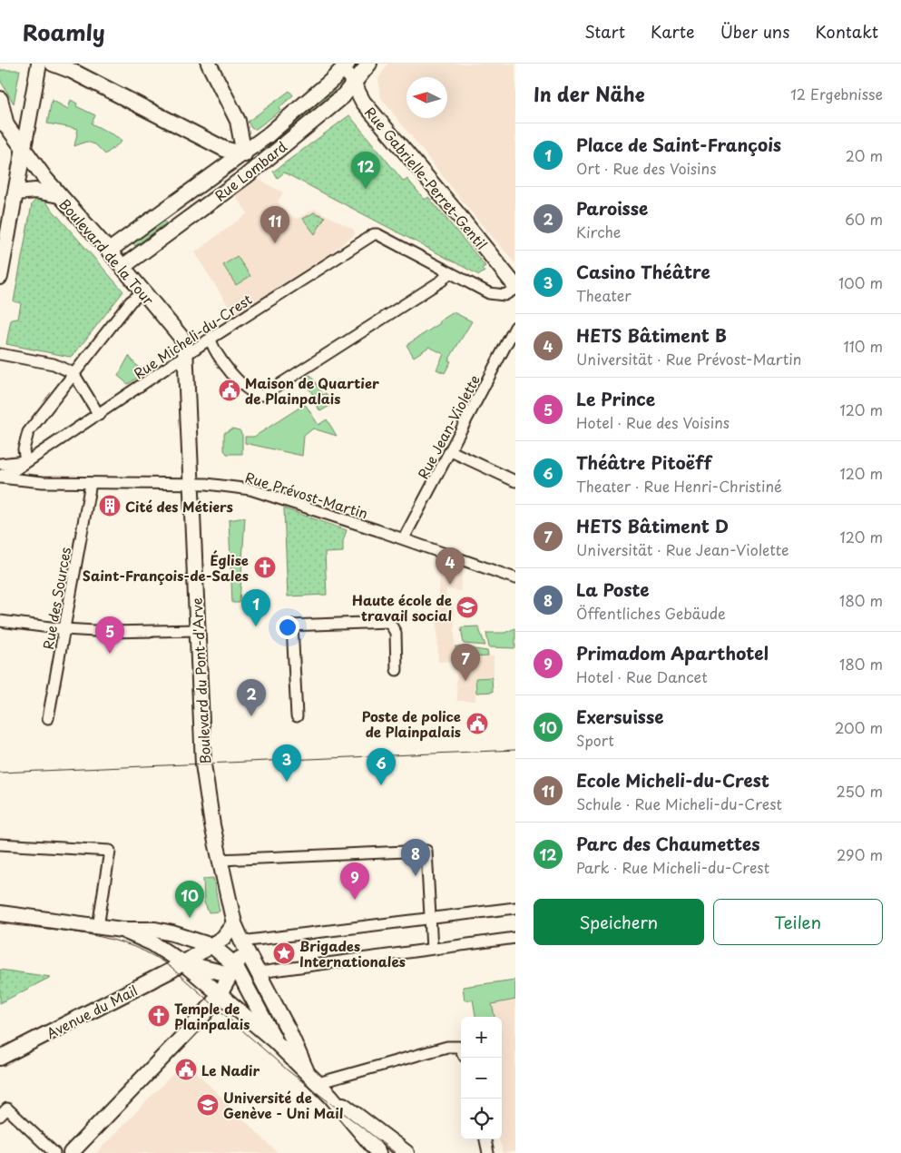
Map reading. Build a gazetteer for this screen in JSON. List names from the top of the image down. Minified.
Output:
{"streets":{"main road":["Rue Lombard","Rue Gabrielle-Perret-Gentil","Boulevard de la Tour","Boulevard du Pont-d'Arve","Avenue du Mail"],"street":["Rue Micheli-du-Crest","Rue Jean-Violette","Rue Prévost-Martin","Rue des Sources"]},"crossings":[["Rue Lombard","Rue Gabrielle-Perret-Gentil"],["Rue Lombard","Boulevard de la Tour"],["Boulevard de la Tour","Rue Micheli-du-Crest"],["Boulevard de la Tour","Boulevard du Pont-d'Arve"],["Rue Micheli-du-Crest","Rue Prévost-Martin"],["Rue Micheli-du-Crest","Boulevard du Pont-d'Arve"],["Rue Jean-Violette","Rue Prévost-Martin"],["Rue Prévost-Martin","Rue des Sources"],["Rue Prévost-Martin","Boulevard du Pont-d'Arve"]],"places":{"public building":["Maison de Quartier de Plainpalais","Poste de police de Plainpalais","Le Nadir"],"building":["Cité des Métiers"],"church":["Église Saint-François-de-Sales","Temple de Plainpalais"],"school or university":["Haute école de travail social","Université de Genève - Uni Mail"],"place":["Brigades Internationales"]},"north":"left","page":{"header":"Roamly","nav":["Start","Karte","Über uns","Kontakt"],"heading":["In der Nähe","12 Ergebnisse"],"list":[{"mark":"1","name":"Place de Saint-François","note":"Ort · Rue des Voisins","value":"20 m"},{"mark":"2","name":"Paroisse","note":"Kirche","value":"60 m"},{"mark":"3","name":"Casino Théâtre","note":"Theater","value":"100 m"},{"mark":"4","name":"HETS Bâtiment B","note":"Universität · Rue Prévost-Martin","value":"110 m"},{"mark":"5","name":"Le Prince","note":"Hotel · Rue des Voisins","value":"120 m"},{"mark":"6","name":"Théâtre Pitoëff","note":"Theater · Rue Henri-Christiné","value":"120 m"},{"mark":"7","name":"HETS Bâtiment D","note":"Universität · Rue Jean-Violette","value":"120 m"},{"mark":"8","name":"La Poste","note":"Öffentliches Gebäude","value":"180 m"},{"mark":"9","name":"Primadom Aparthotel","note":"Hotel · Rue Dancet","value":"180 m"},{"mark":"10","name":"Exersuisse","note":"Sport","value":"200 m"},{"mark":"11","name":"Ecole Micheli-du-Crest","note":"Schule · Rue Micheli-du-Crest","value":"250 m"},{"mark":"12","name":"Parc des Chaumettes","note":"Park · Rue Micheli-du-Crest","value":"290 m"}],"pins":["12","11","4","1","5","7","2","3","6","8","9","10"],"buttons":["Speichern","Teilen"],"map_buttons":["+","−"]}}
